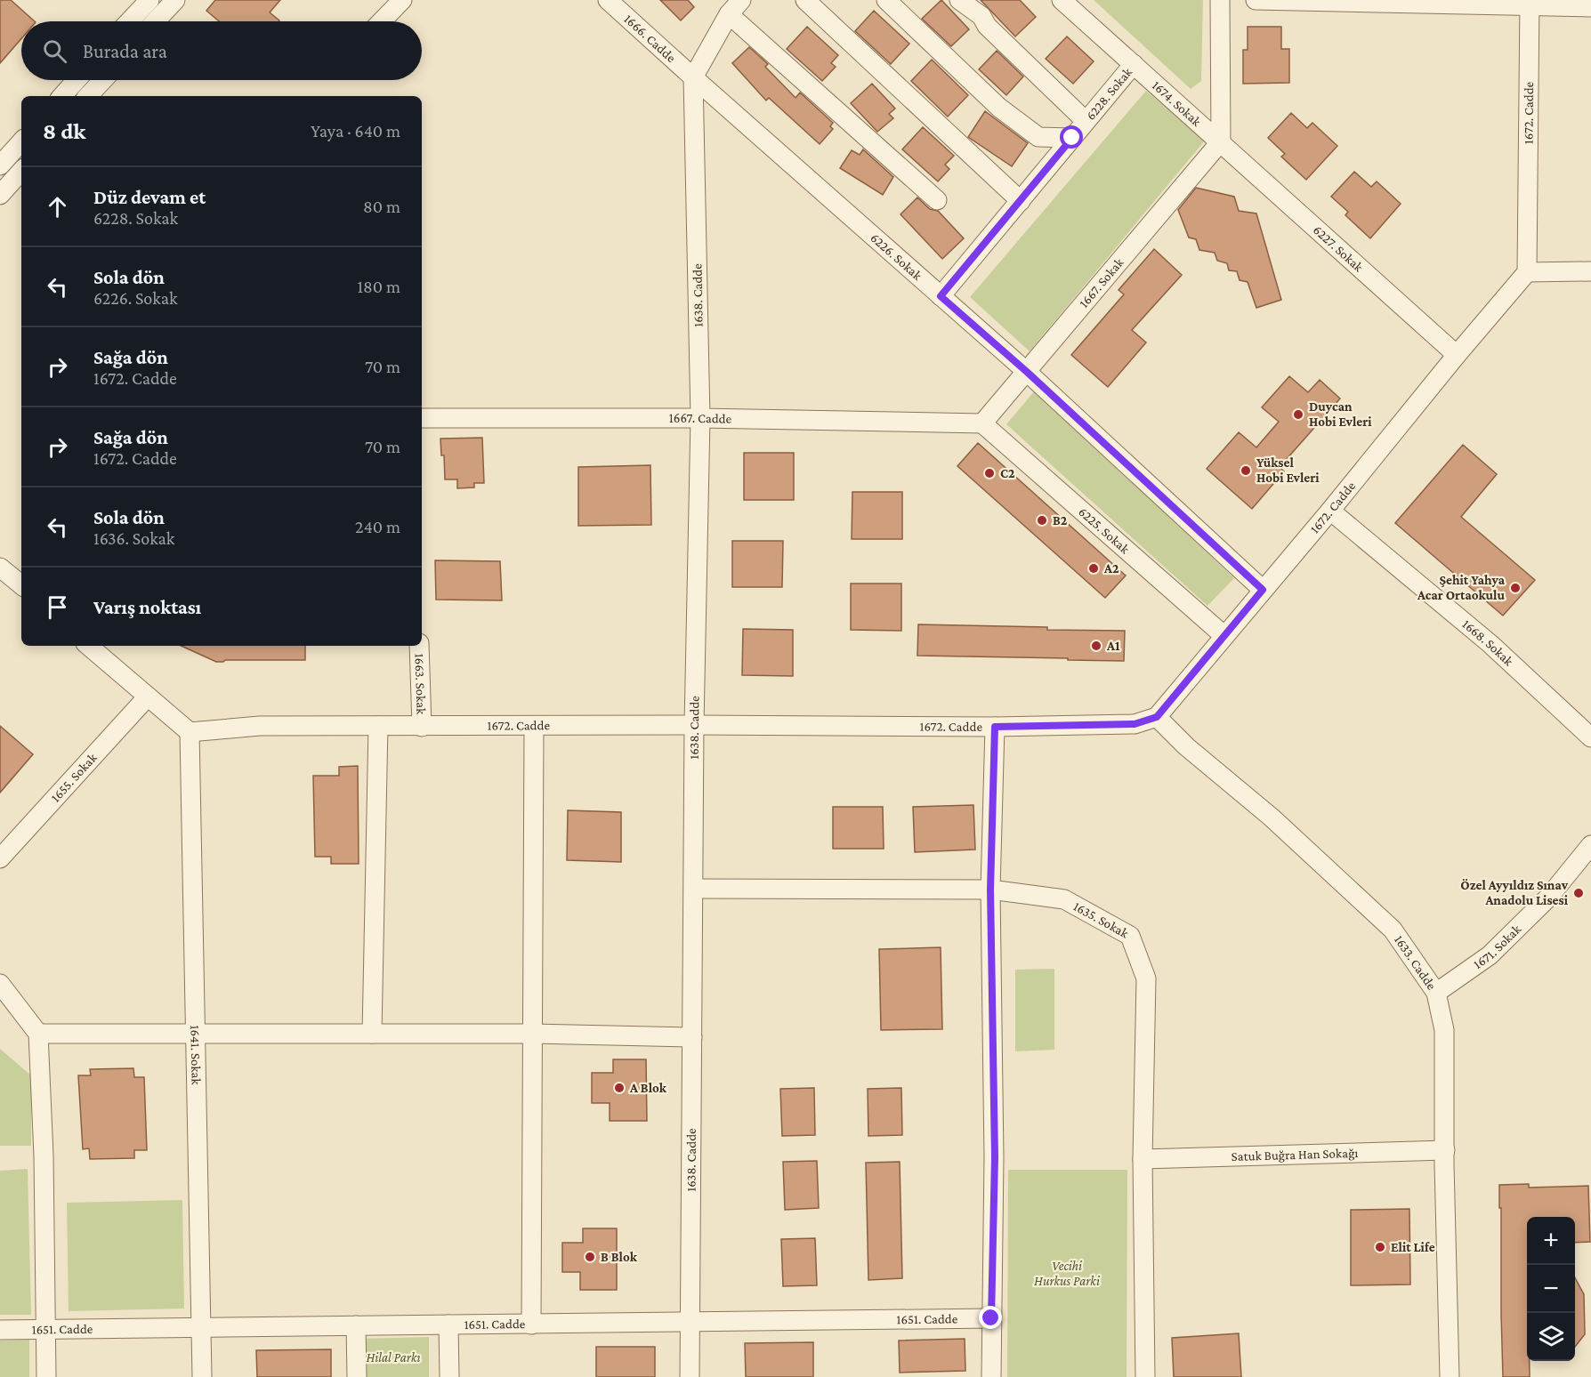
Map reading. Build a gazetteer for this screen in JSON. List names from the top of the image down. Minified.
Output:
{"streets":{"street":["1666. Cadde","6228. Sokak","1674. Sokak","1672. Cadde","6227. Sokak","6226. Sokak","1667. Sokak","1638. Cadde","1667. Cadde","6225. Sokak","1668. Sokak","1663. Sokak","1655. Sokak","1635. Sokak","1671. Sokak","1633. Cadde","1641. Sokak","Satuk Buğra Han Sokağı","1651. Cadde"]},"crossings":[["1666. Cadde","6226. Sokak"],["1666. Cadde","1638. Cadde"],["6228. Sokak","1674. Sokak"],["6228. Sokak","6226. Sokak"],["1674. Sokak","6227. Sokak"],["1674. Sokak","1667. Sokak"],["1672. Cadde","6227. Sokak"],["1672. Cadde","6226. Sokak"],["1672. Cadde","1638. Cadde"],["1672. Cadde","6225. Sokak"],["1672. Cadde","1668. Sokak"],["1672. Cadde","1663. Sokak"],["1672. Cadde","1633. Cadde"],["1672. Cadde","1641. Sokak"],["6227. Sokak","1667. Sokak"],["6226. Sokak","1667. Sokak"],["6226. Sokak","1638. Cadde"],["1667. Sokak","1667. Cadde"],["1667. Sokak","6225. Sokak"],["1638. Cadde","1667. Cadde"],["1638. Cadde","1635. Sokak"],["1638. Cadde","1651. Cadde"],["1667. Cadde","6225. Sokak"],["1635. Sokak","Satuk Buğra Han Sokağı"],["1671. Sokak","1633. Cadde"],["1633. Cadde","Satuk Buğra Han Sokağı"],["1641. Sokak","1651. Cadde"]],"parks":["Vecihi Hurkus Parki","Hilal Parkı"],"places":["Duycan Hobi Evleri","Yüksel Hobi Evleri","C2","B2","A2","Şehit Yahya Acar Ortaokulu","A1","Özel Ayyıldız Sınav Anadolu Lisesi","A Blok","Elit Life","B Blok"],"page":{"search":"Burada ara","heading":["8 dk","Yaya · 640 m"],"list":[["Düz devam et","6228. Sokak","80 m"],["Sola dön","6226. Sokak","180 m"],["Sağa dön","1672. Cadde","70 m"],["Sağa dön","1672. Cadde","70 m"],["Sola dön","1636. Sokak","240 m"],"Varış noktası"],"map_buttons":["+","−"]}}
